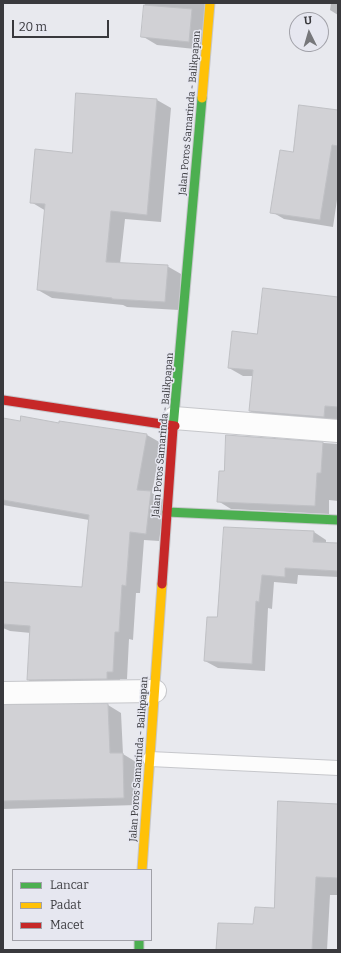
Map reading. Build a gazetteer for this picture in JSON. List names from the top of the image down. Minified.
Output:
{"streets":{"main road":["Jalan Poros Samarinda - Balikpapan"]},"legend":["Lancar","Padat","Macet"],"scale_bar":"20 m","north":"top"}
